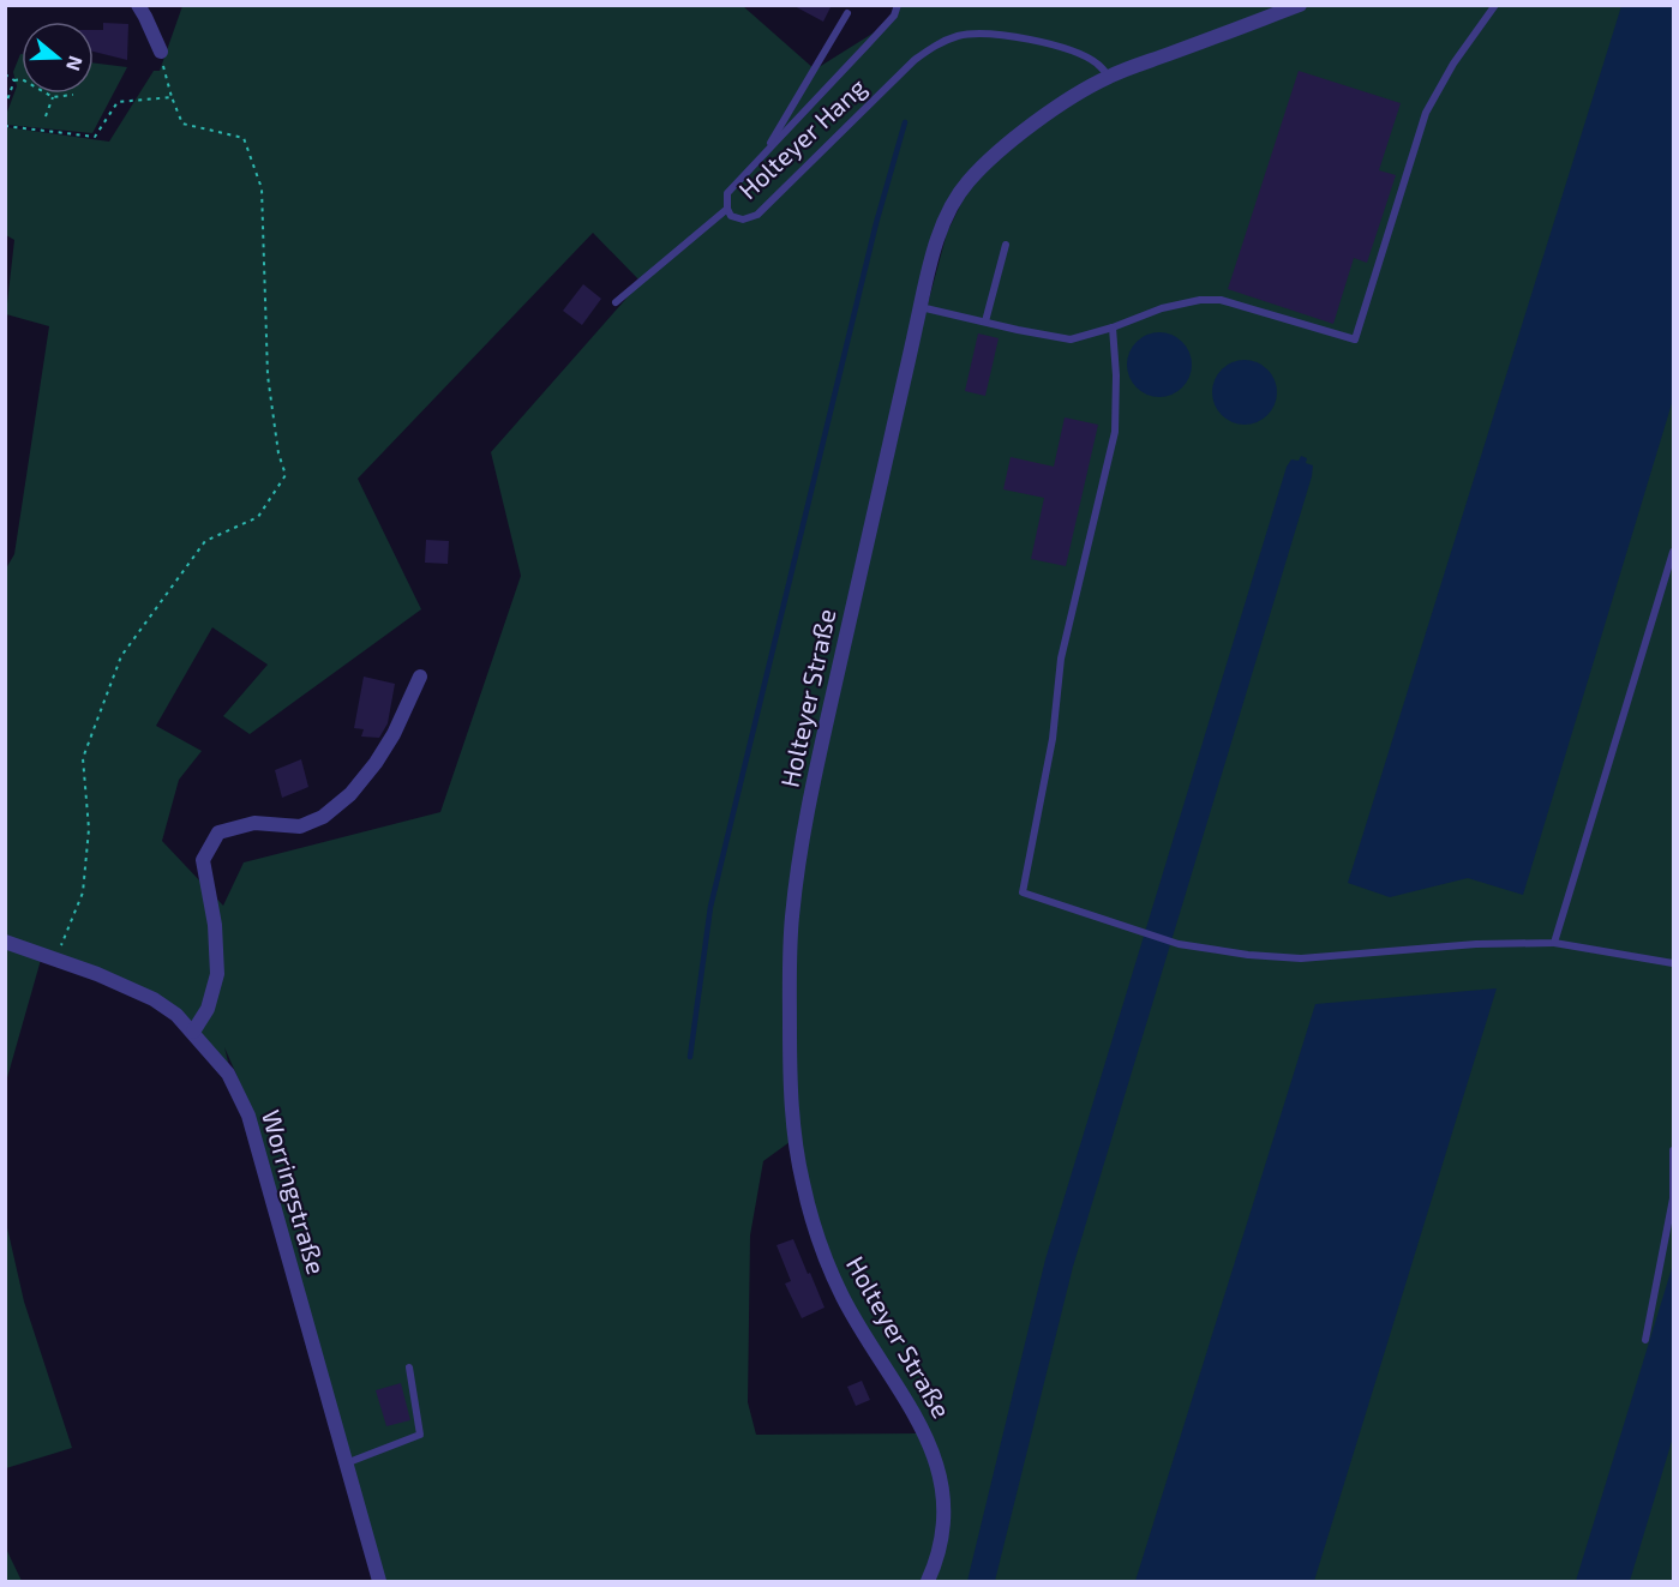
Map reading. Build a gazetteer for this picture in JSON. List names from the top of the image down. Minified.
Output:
{"streets":{"street":["Holteyer Straße","Worringstraße"],"lane":["Holteyer Hang"]},"crossings":[["Holteyer Hang","Holteyer Straße"]],"north":"right"}
